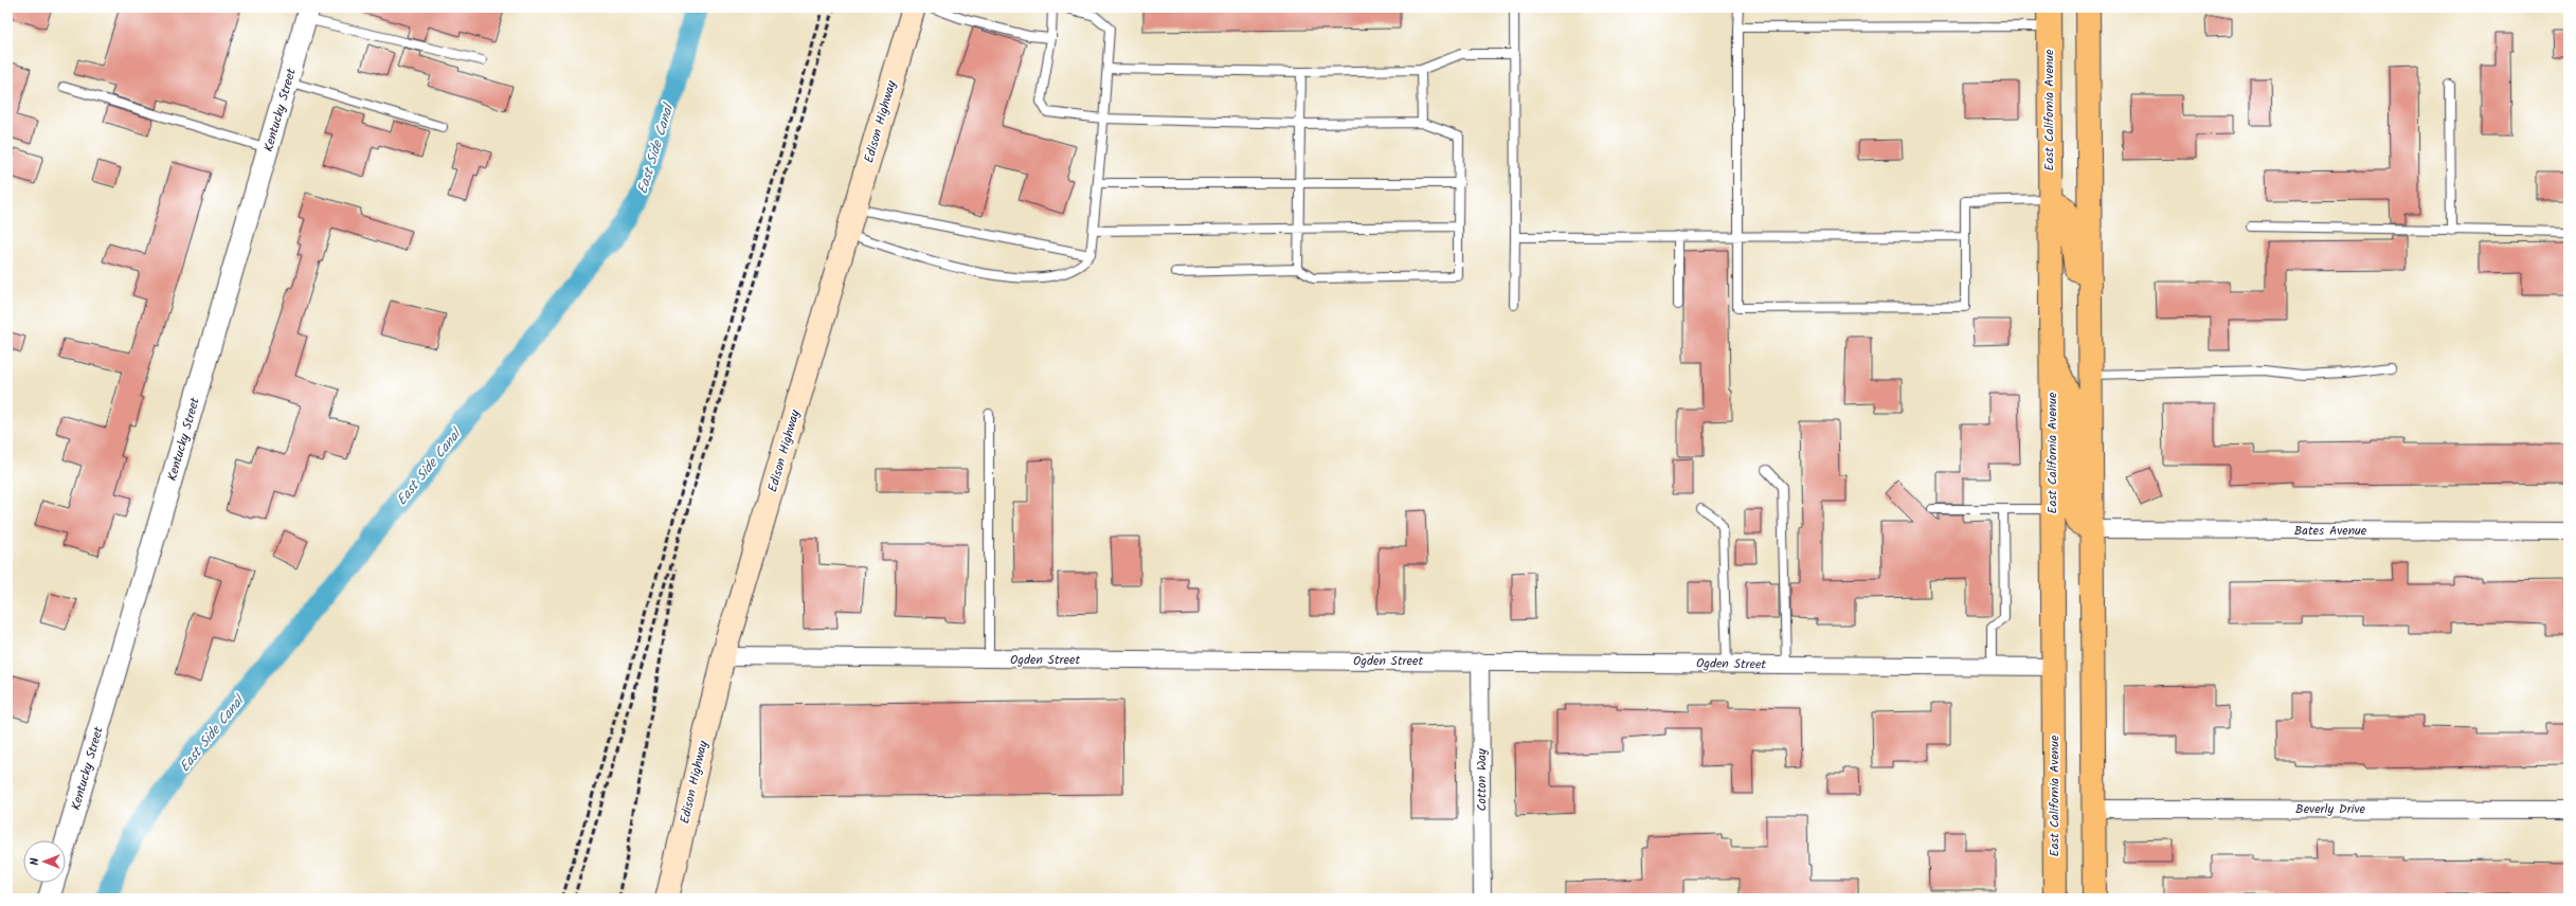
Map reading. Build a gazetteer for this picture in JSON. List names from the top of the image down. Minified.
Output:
{"streets":{"main road":["East California Avenue","Edison Highway"],"street":["Kentucky Street","Bates Avenue","Ogden Street","Cotton Way","Beverly Drive"]},"crossings":[["East California Avenue","Ogden Street"],["Edison Highway","Ogden Street"],["Ogden Street","Cotton Way"]],"water":["East Side Canal"],"north":"left"}
